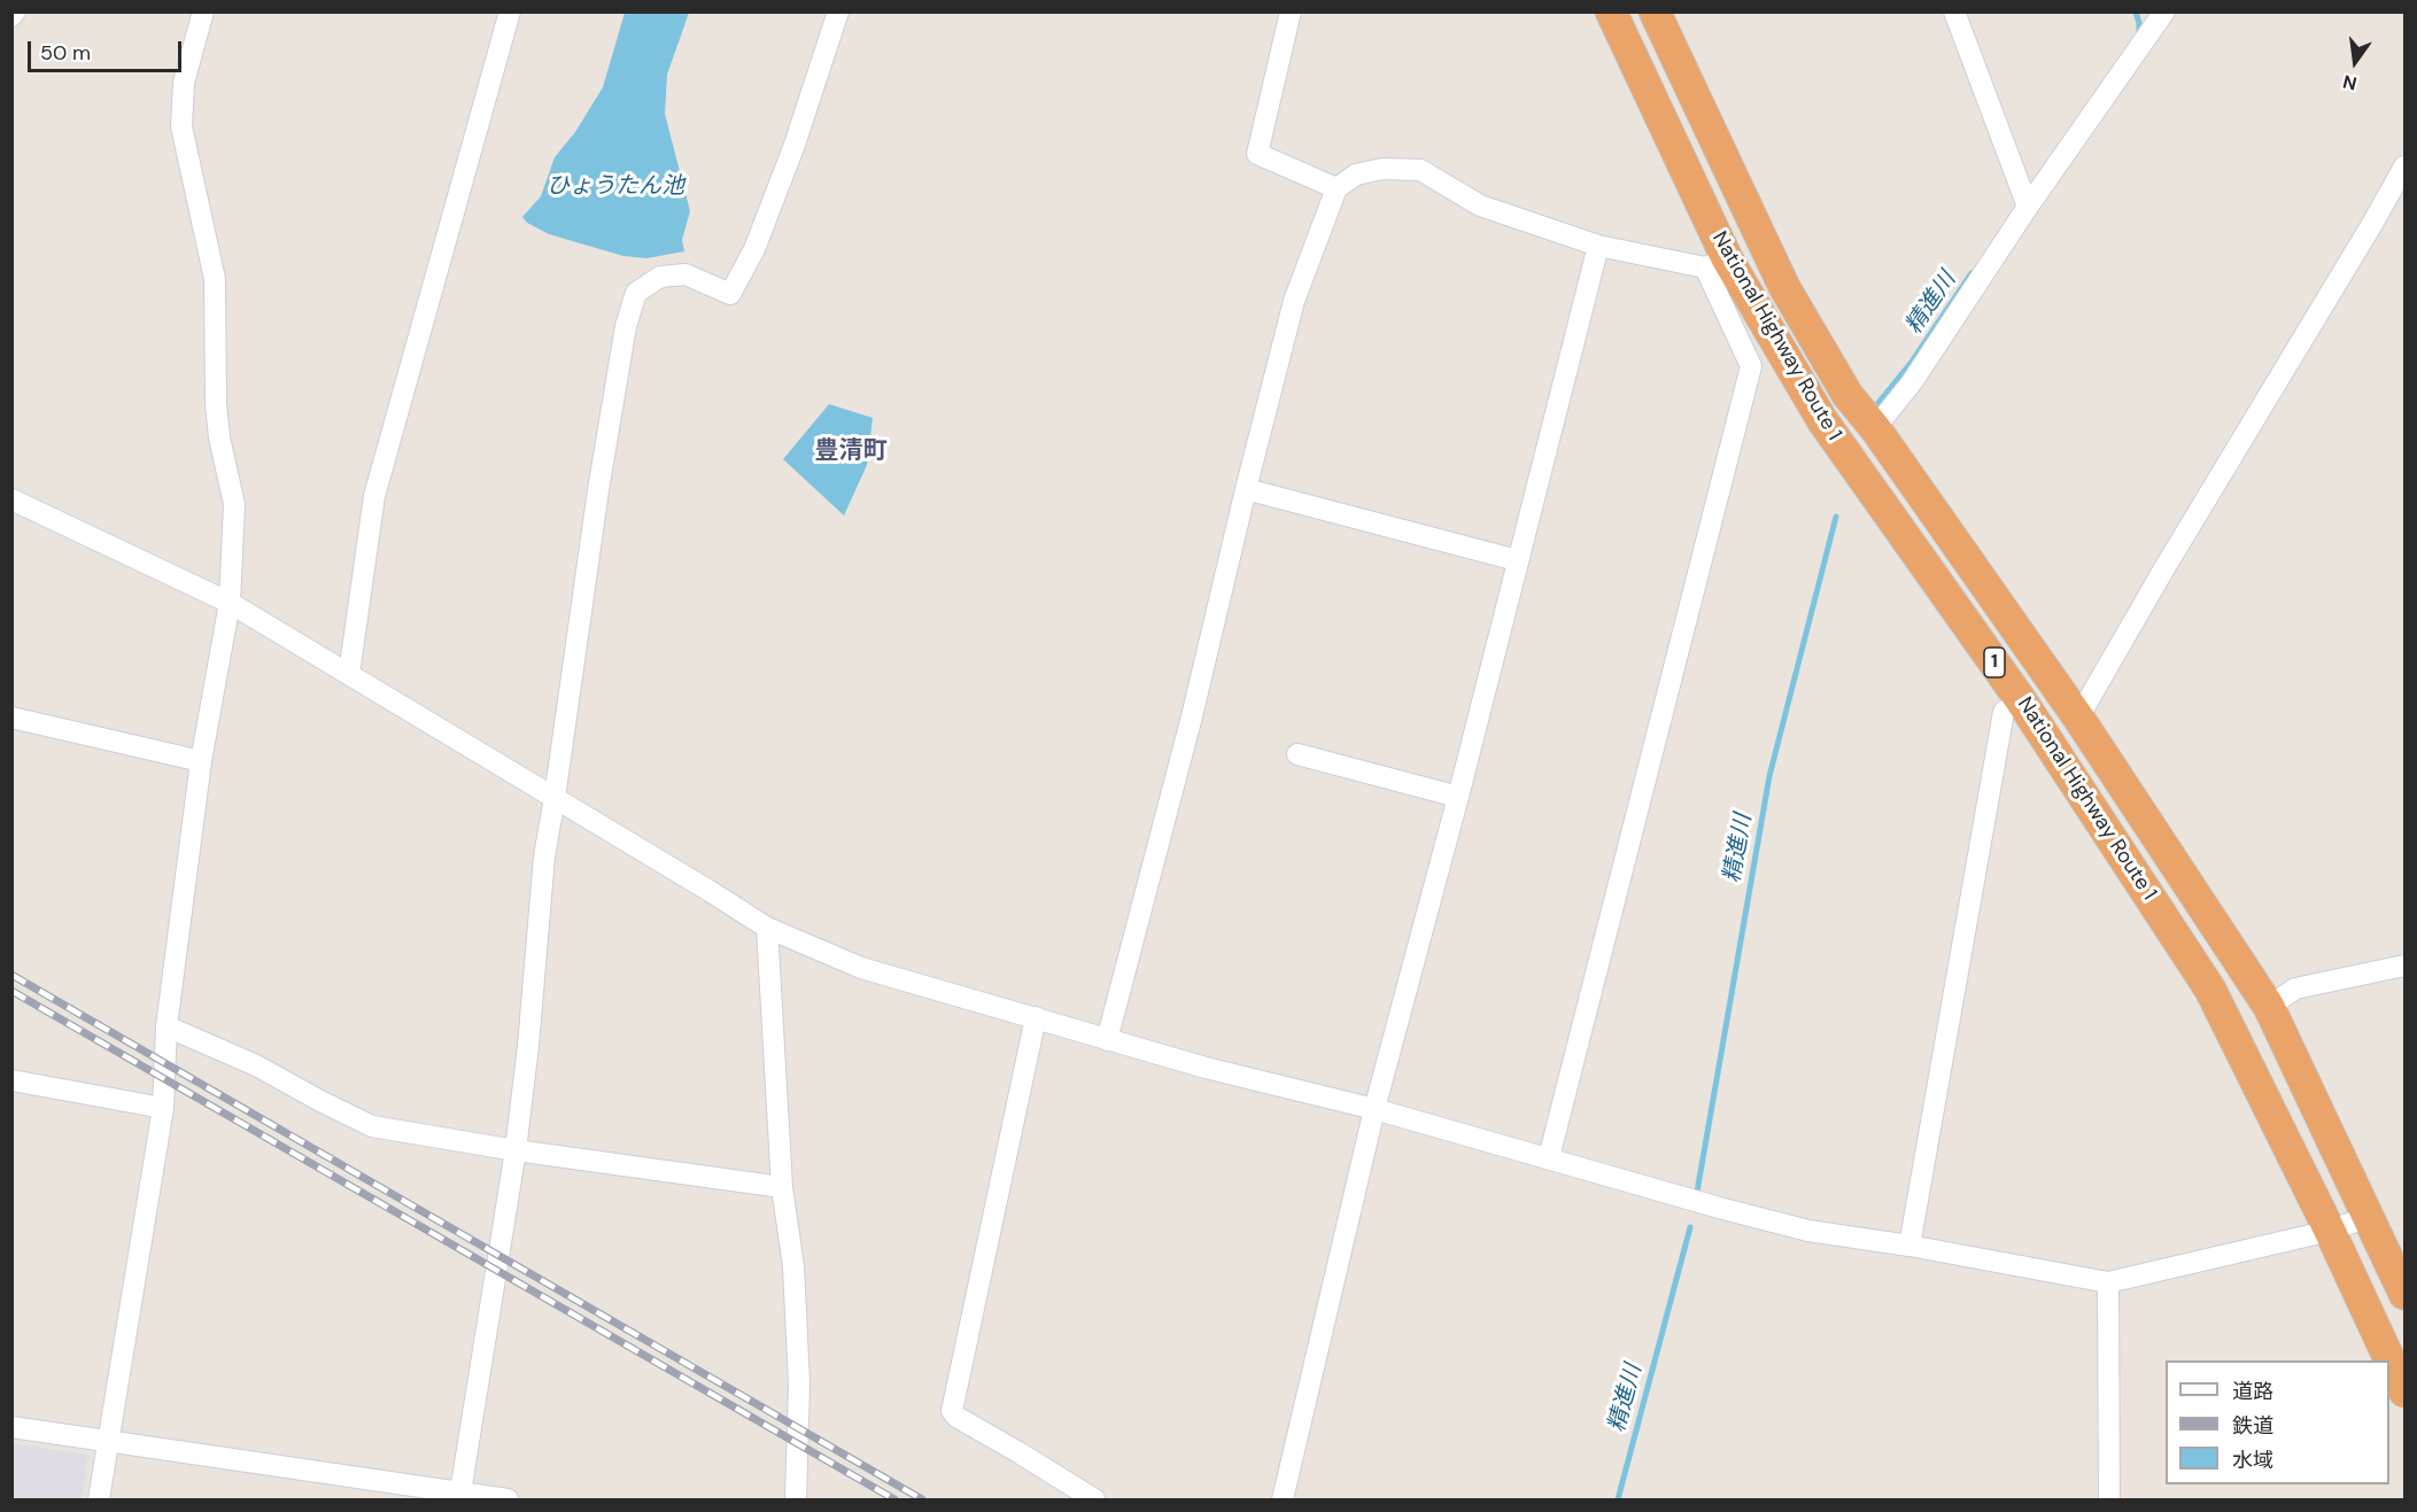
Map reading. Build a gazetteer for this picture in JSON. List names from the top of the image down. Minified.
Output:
{"streets":{"highway":["National Highway Route 1","1"]},"districts":["豊清町"],"water":["ひょうたん池","精進川"],"legend":["道路","鉄道","水域"],"scale_bar":"50 m","north":"bottom"}
